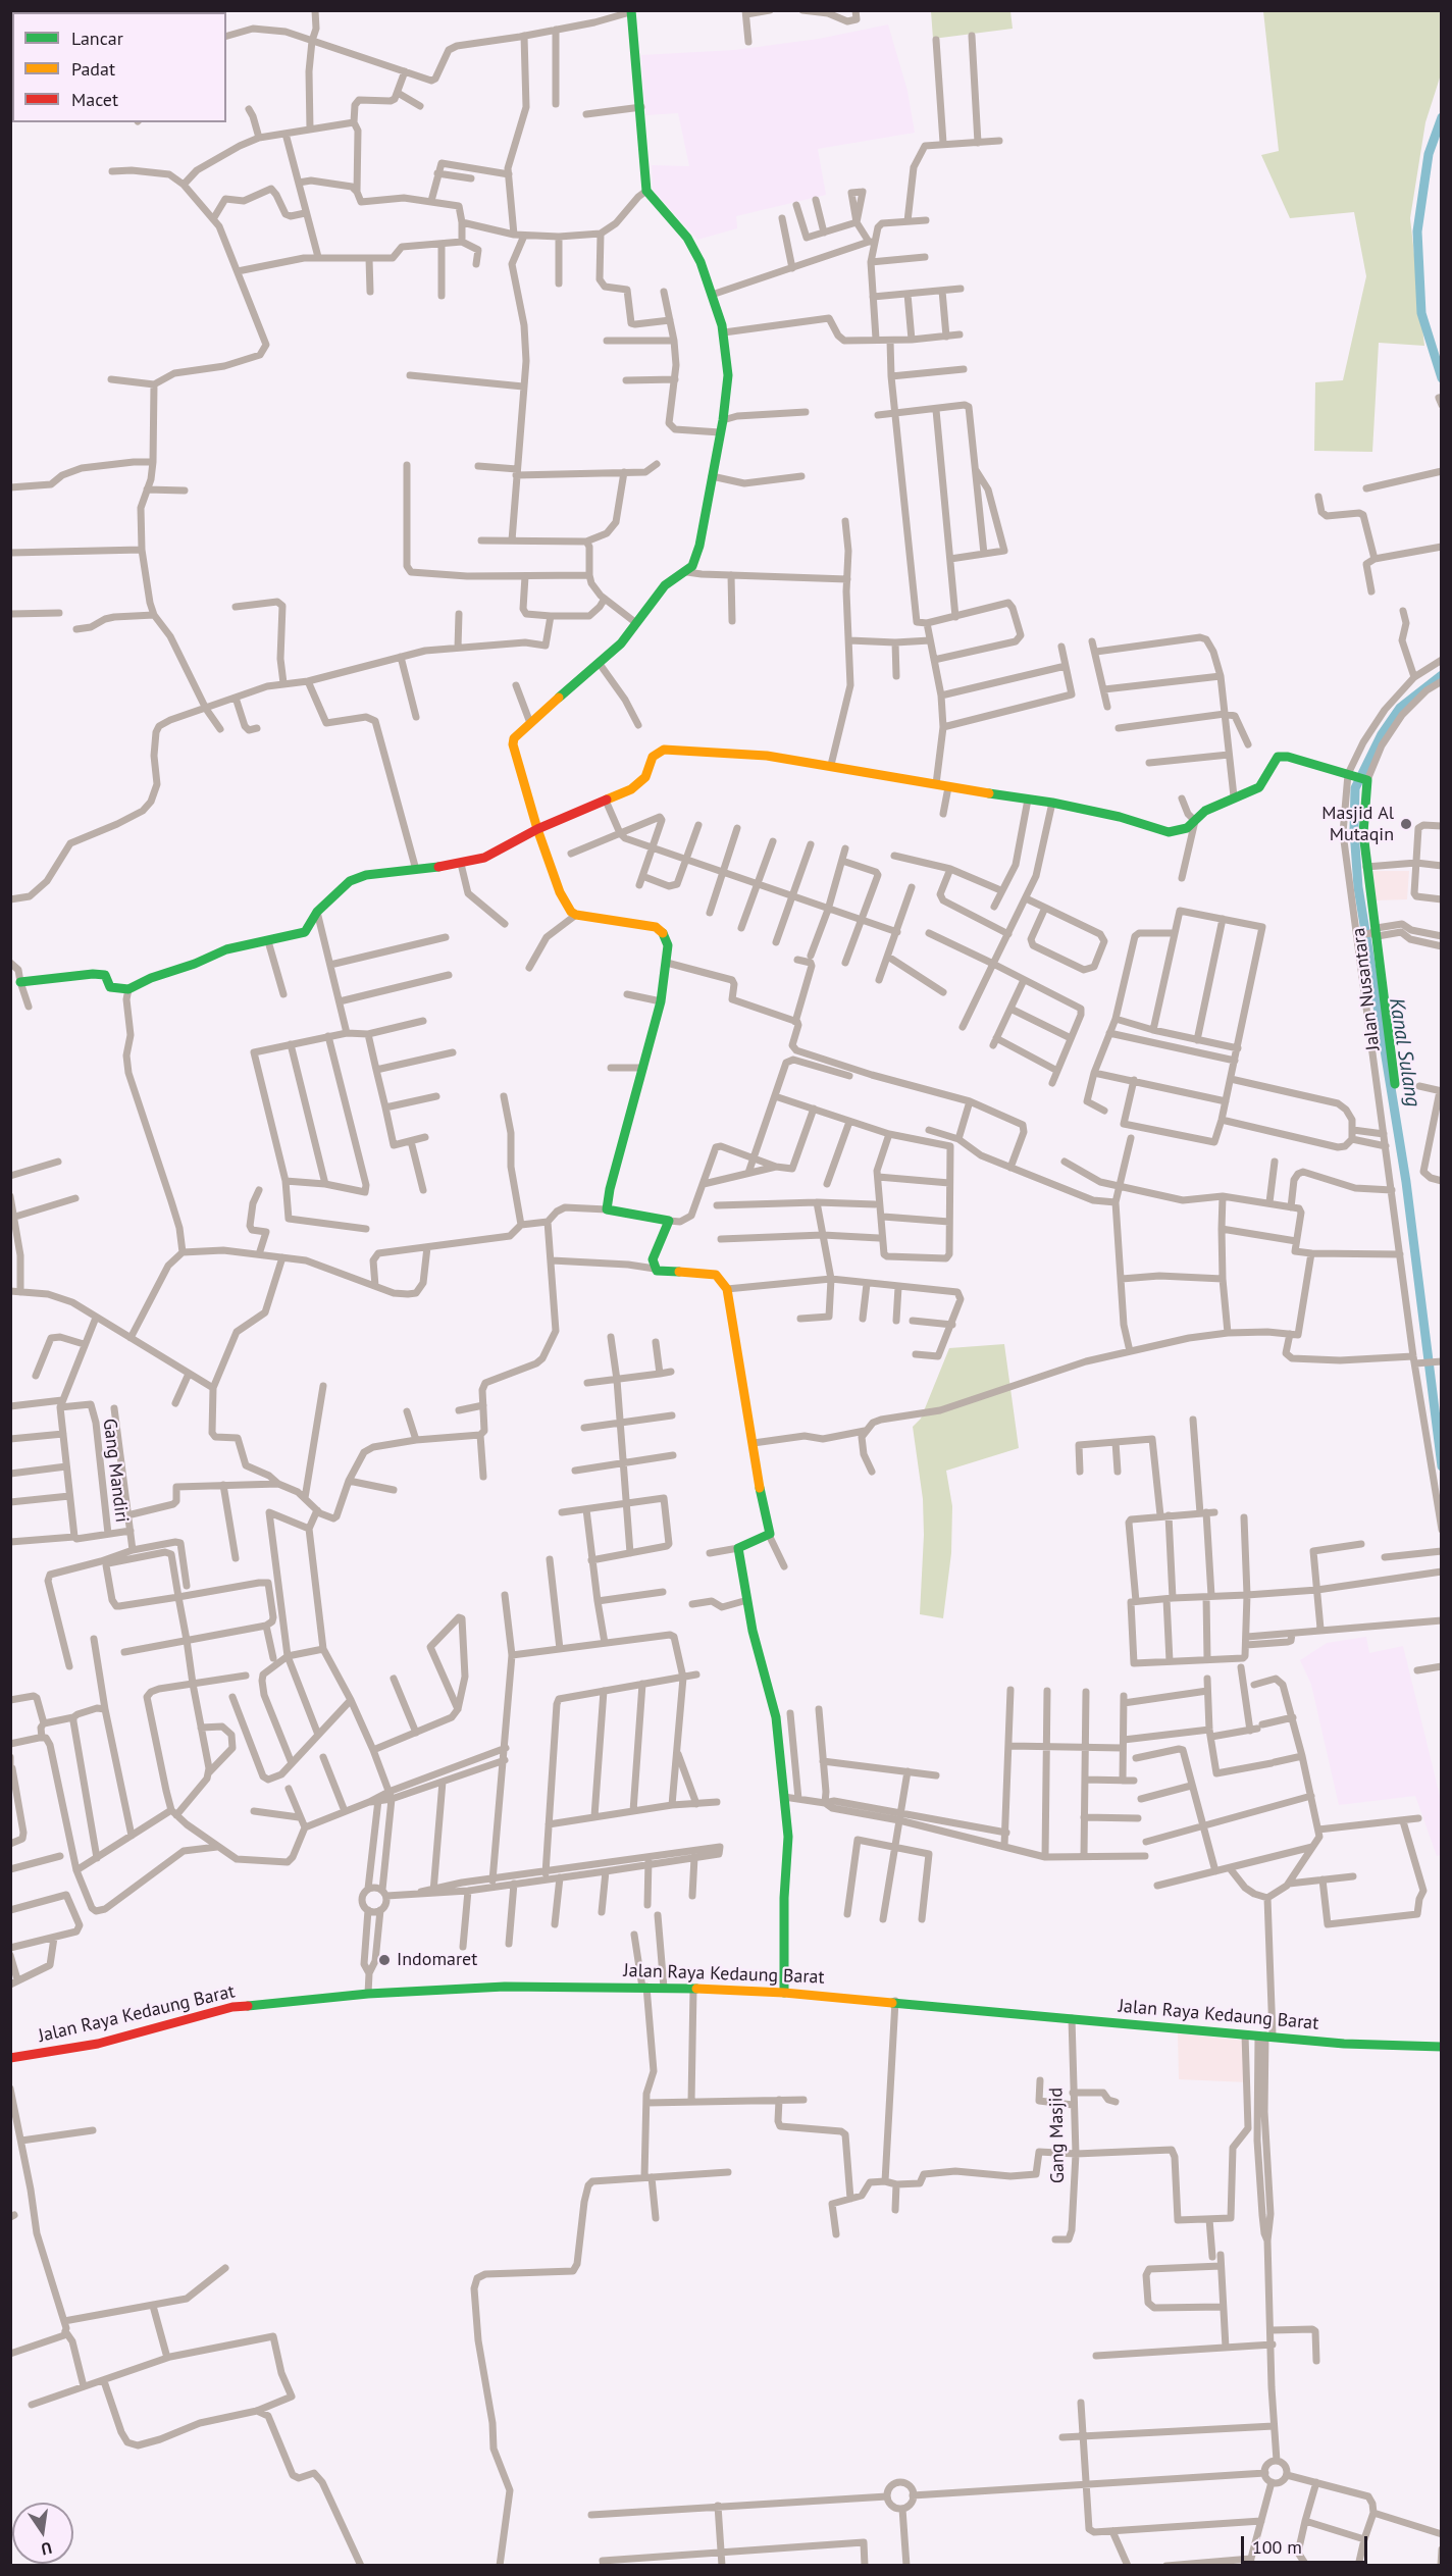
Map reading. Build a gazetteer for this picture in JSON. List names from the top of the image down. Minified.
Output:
{"streets":{"street":["Jalan Nusantara","Gang Mandiri","Jalan Raya Kedaung Barat","Gang Masjid"]},"crossings":[["Jalan Raya Kedaung Barat","Gang Masjid"]],"water":["Kanal Sulang"],"places":["Masjid Al Mutaqin","Indomaret"],"legend":["Lancar","Padat","Macet"],"scale_bar":"100 m","north":"bottom"}
